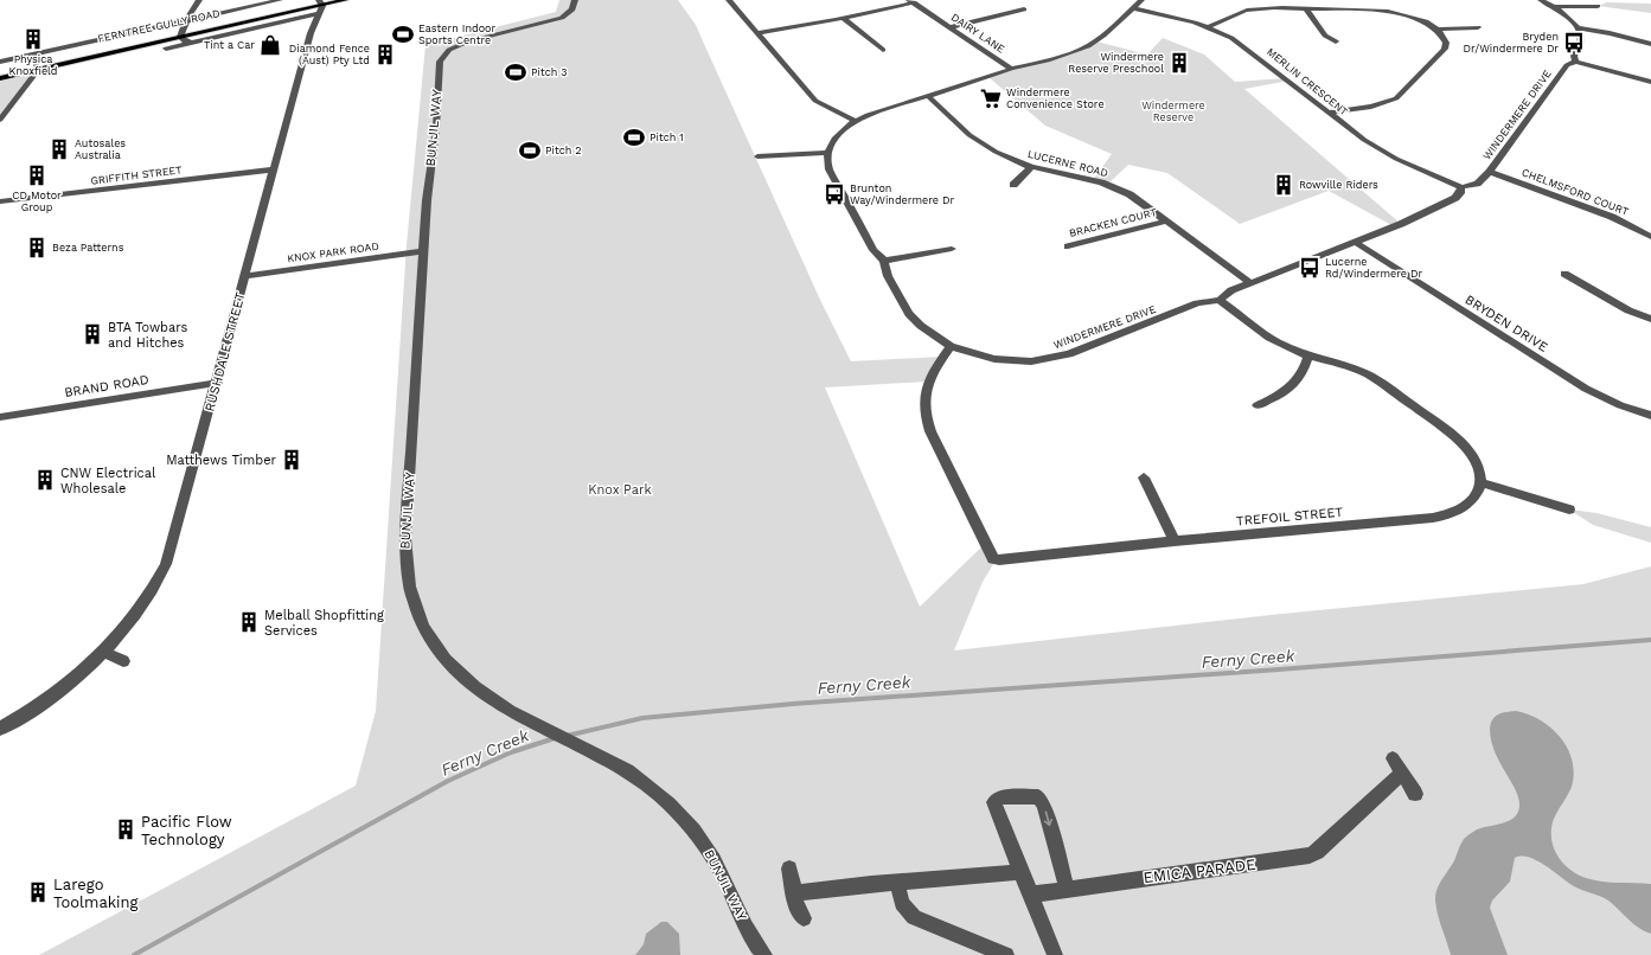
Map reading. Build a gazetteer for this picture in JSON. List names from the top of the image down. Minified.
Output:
{"streets":{"main road":["FERNTREE GULLY ROAD"],"street":["DAIRY LANE","MERLIN CRESCENT","WINDERMERE DRIVE","BUNJIL WAY","LUCERNE ROAD","GRIFFITH STREET","CHELMSFORD COURT","BRACKEN COURT","KNOX PARK ROAD","BRYDEN DRIVE","RUSHDALE STREET","BRAND ROAD","TREFOIL STREET","EMICA PARADE"]},"crossings":[["FERNTREE GULLY ROAD","RUSHDALE STREET"],["MERLIN CRESCENT","WINDERMERE DRIVE"],["WINDERMERE DRIVE","LUCERNE ROAD"],["WINDERMERE DRIVE","CHELMSFORD COURT"],["WINDERMERE DRIVE","BRYDEN DRIVE"],["WINDERMERE DRIVE","TREFOIL STREET"],["BUNJIL WAY","KNOX PARK ROAD"],["LUCERNE ROAD","BRACKEN COURT"],["GRIFFITH STREET","RUSHDALE STREET"],["KNOX PARK ROAD","RUSHDALE STREET"],["RUSHDALE STREET","BRAND ROAD"]],"water":["Ferny Creek"],"parks":["Windermere Reserve","Knox Park"],"places":{"sports":["Eastern Indoor Sports Centre","Pitch 3","Pitch 1","Pitch 2"],"building":["Physica Knoxfield","Diamond Fence (Aust) Pty Ltd","Windermere Reserve Preschool","Autosales Australia","CD Motor Group","Rowville Riders","Beza Patterns","BTA Towbars and Hitches","Matthews Timber","CNW Electrical Wholesale","Melball Shopfitting Services","Pacific Flow Technology","Larego Toolmaking"],"bus stop":["Bryden Dr/Windermere Dr","Brunton Way/Windermere Dr","Lucerne Rd/Windermere Dr"],"shop":["Tint a Car"],"supermarket":["Windermere Convenience Store"]}}
